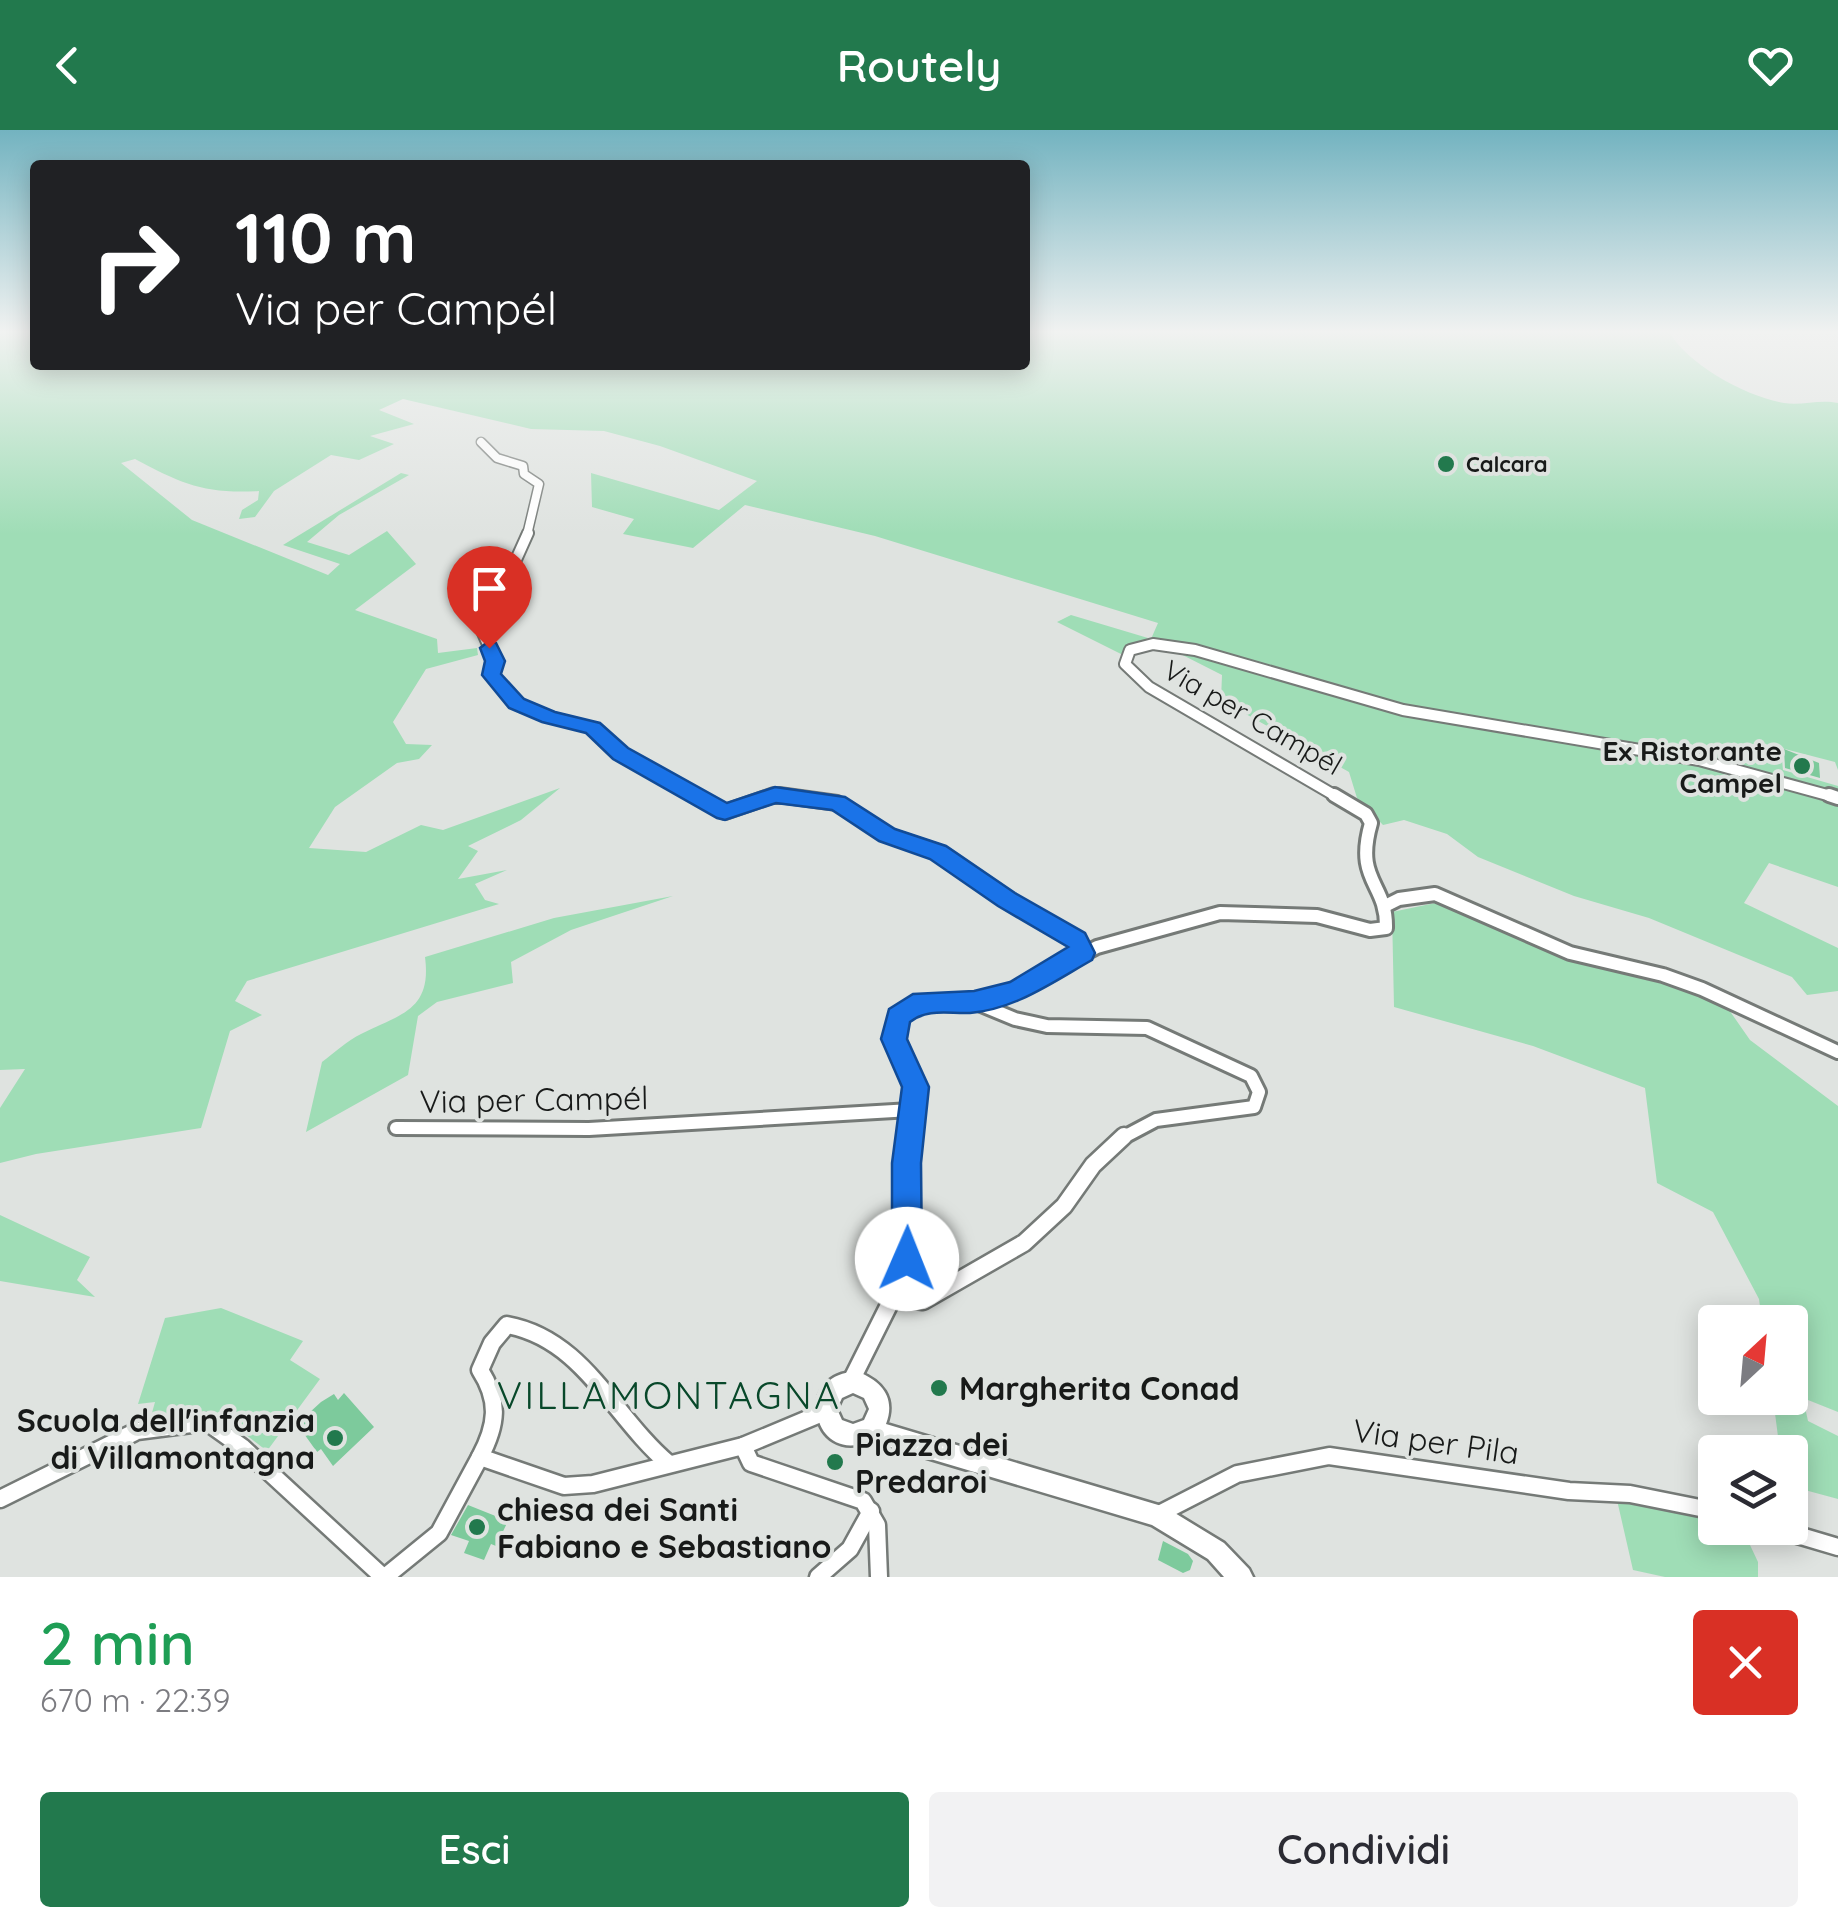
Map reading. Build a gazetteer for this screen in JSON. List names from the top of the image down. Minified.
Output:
{"streets":{"street":["Via per Campél","Via per Pila"]},"districts":["VILLAMONTAGNA"],"places":["Calcara","Ex Ristorante Campel","Margherita Conad","Scuola dell'infanzia di Villamontagna","Piazza dei Predaroi","chiesa dei Santi Fabiano e Sebastiano"],"north":"top right","page":{"header":"Routely","turn":["110 m","Via per Campél"],"heading":["2 min","670 m · 22:39"],"buttons":["Esci","Condividi"]}}
